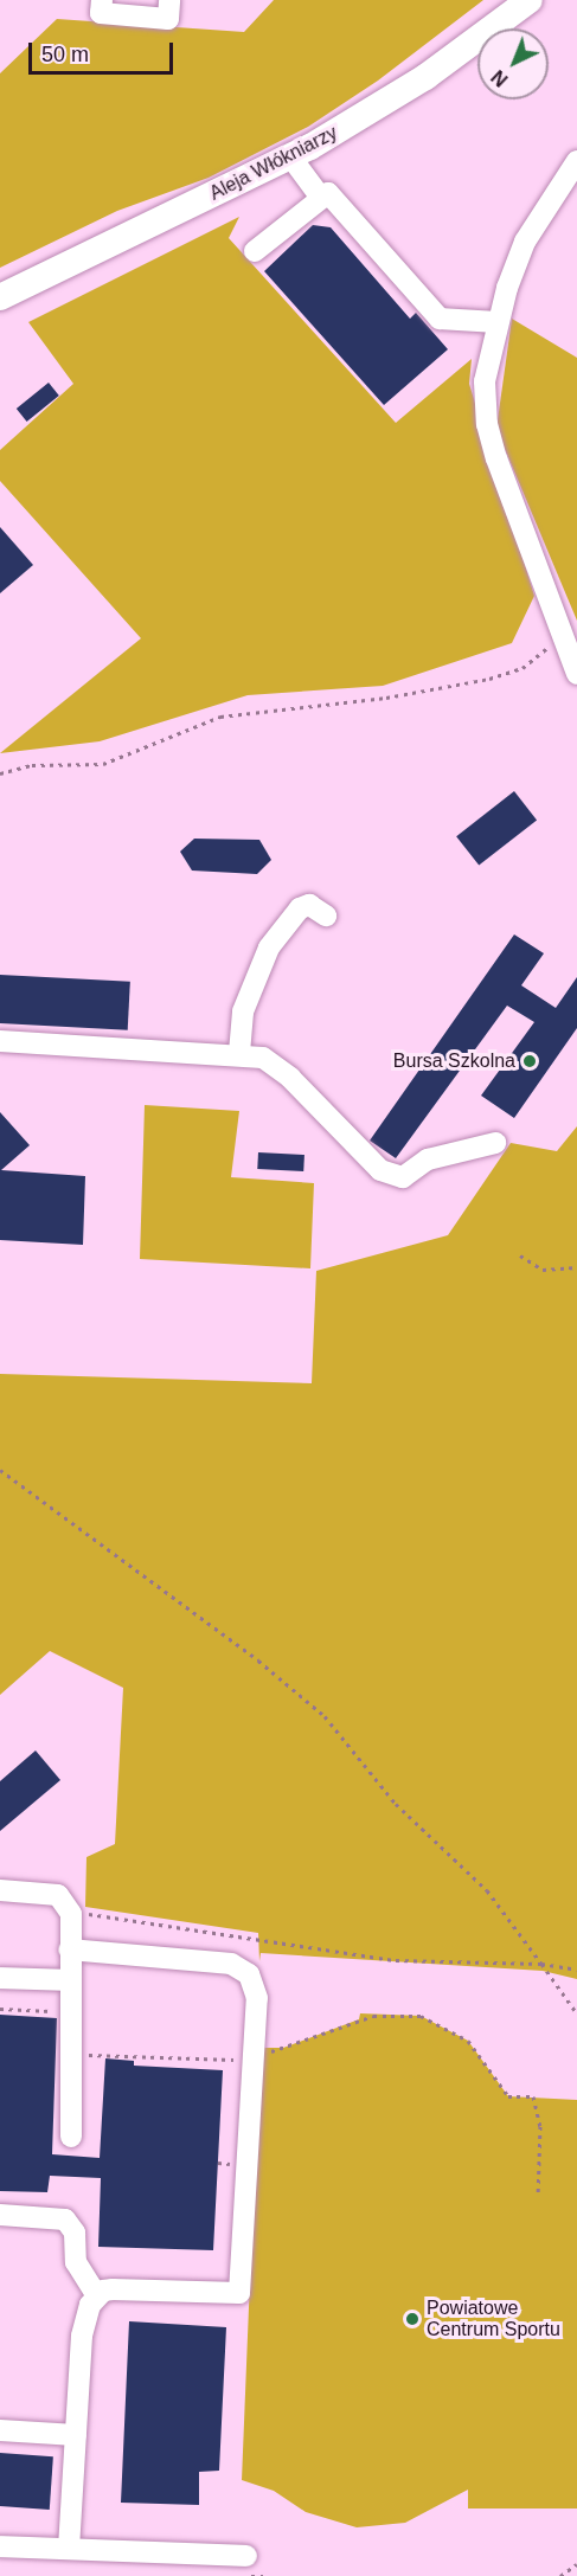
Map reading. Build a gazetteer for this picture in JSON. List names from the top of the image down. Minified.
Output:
{"streets":{"main road":["Aleja Włókniarzy"]},"places":["Bursa Szkolna","Powiatowe Centrum Sportu"],"scale_bar":"50 m","north":"bottom left"}
